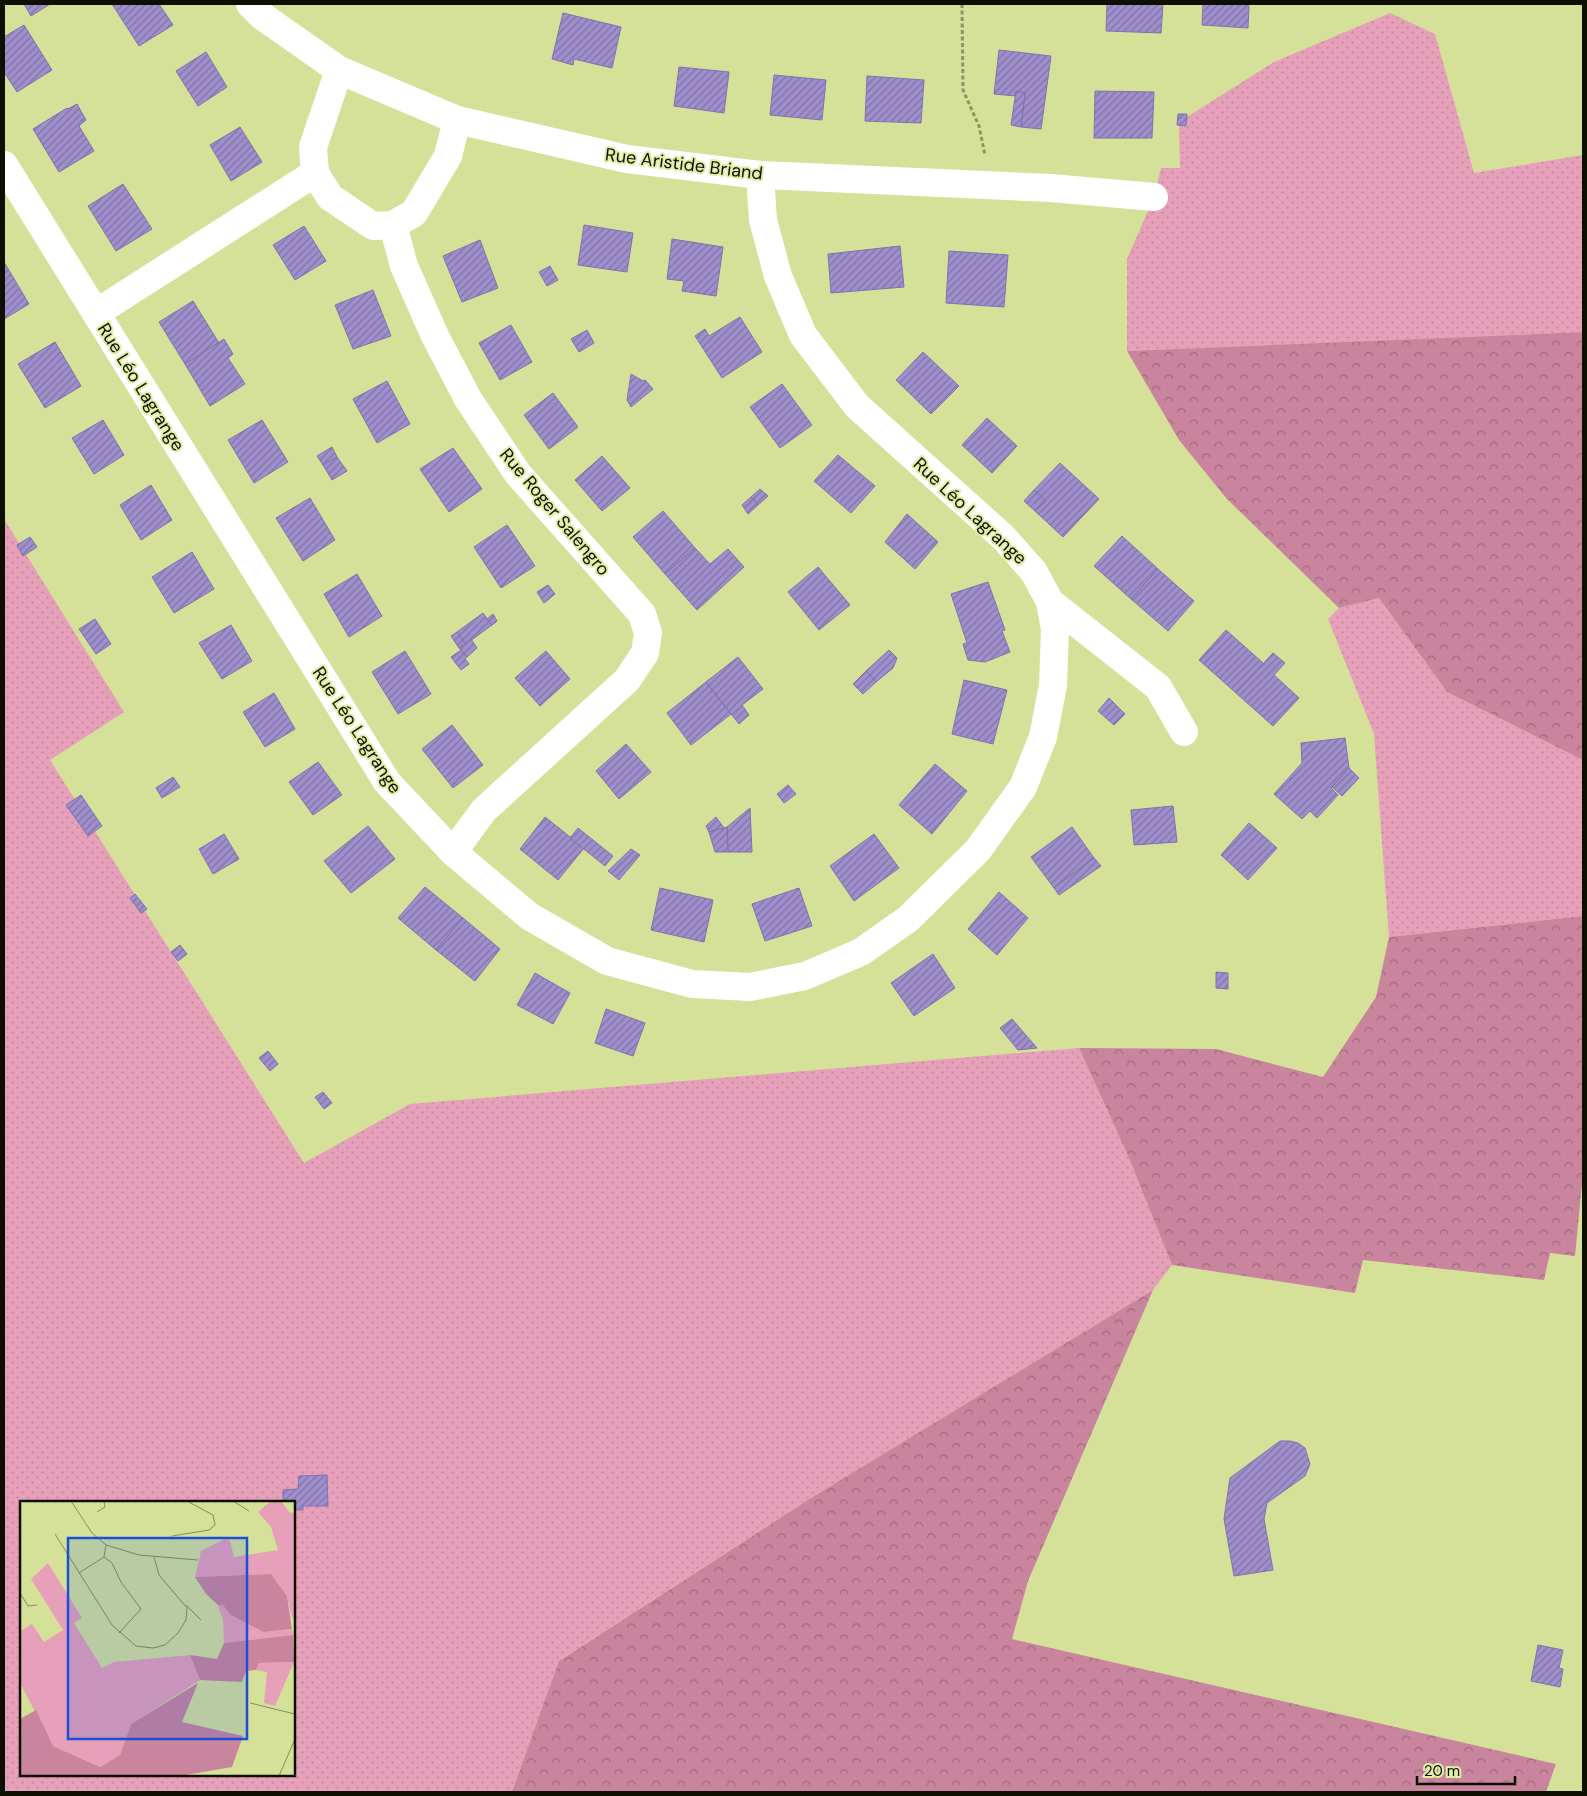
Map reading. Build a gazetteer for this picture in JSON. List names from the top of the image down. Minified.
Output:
{"streets":{"street":["Rue Aristide Briand","Rue Léo Lagrange","Rue Roger Salengro"]},"crossings":[["Rue Aristide Briand","Rue Léo Lagrange"],["Rue Aristide Briand","Rue Roger Salengro"],["Rue Léo Lagrange","Rue Roger Salengro"]],"scale_bar":"20 m"}
